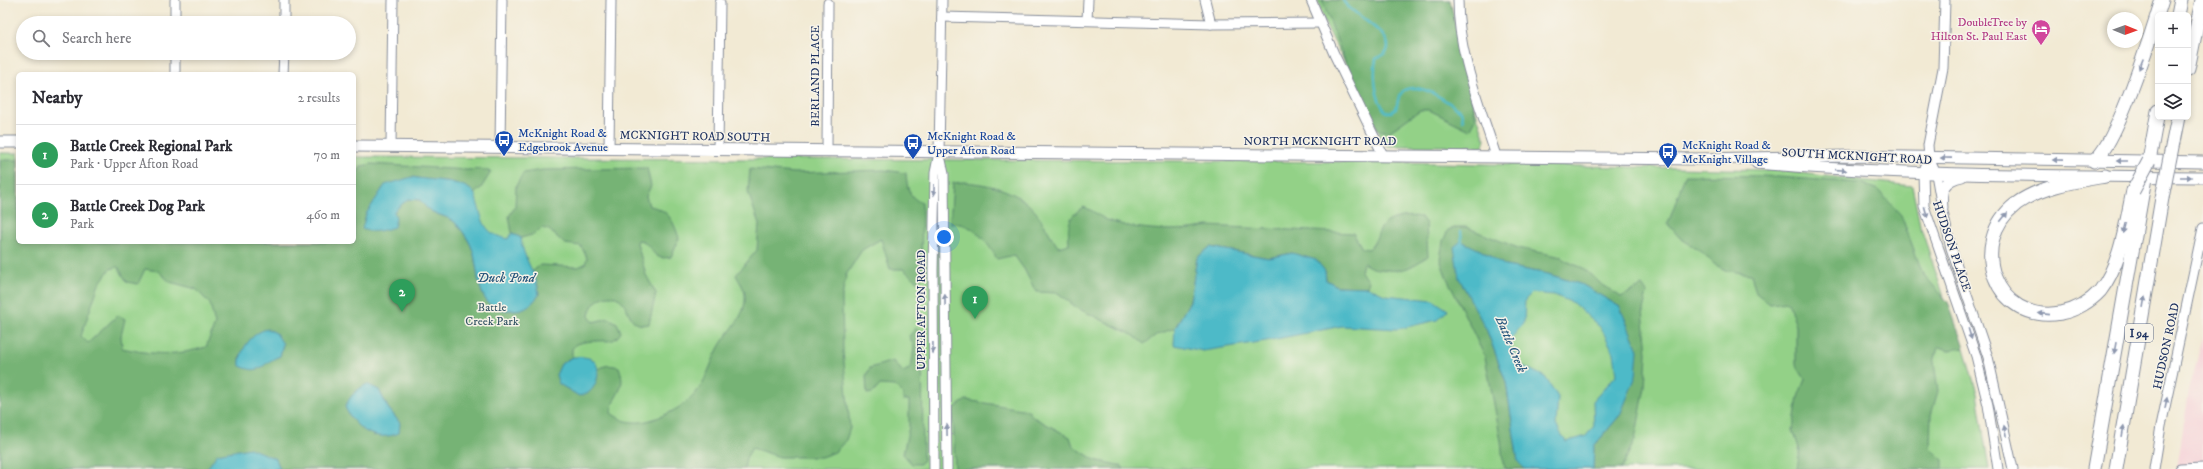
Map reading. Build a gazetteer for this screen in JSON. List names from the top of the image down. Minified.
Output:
{"streets":{"highway":["I 94"],"main road":["MCKNIGHT ROAD SOUTH","NORTH MCKNIGHT ROAD","SOUTH MCKNIGHT ROAD"],"street":["BERLAND PLACE","HUDSON PLACE","UPPER AFTON ROAD","HUDSON ROAD"]},"crossings":[["BERLAND PLACE","MCKNIGHT ROAD SOUTH"],["MCKNIGHT ROAD SOUTH","NORTH MCKNIGHT ROAD"],["MCKNIGHT ROAD SOUTH","UPPER AFTON ROAD"],["NORTH MCKNIGHT ROAD","SOUTH MCKNIGHT ROAD"],["NORTH MCKNIGHT ROAD","UPPER AFTON ROAD"],["SOUTH MCKNIGHT ROAD","HUDSON PLACE"]],"one_way":["HUDSON ROAD"],"water":["Duck Pond","Battle Creek"],"parks":["Battle Creek Park"],"places":{"hotel":["DoubleTree by Hilton St. Paul East"],"bus stop":["McKnight Road & Edgebrook Avenue","McKnight Road & Upper Afton Road","McKnight Road & McKnight Village"]},"north":"right","page":{"map_buttons":["+","−"],"search":"Search here","heading":["Nearby","2 results"],"list":[{"mark":"1","name":"Battle Creek Regional Park","note":"Park · Upper Afton Road","value":"70 m"},{"mark":"2","name":"Battle Creek Dog Park","note":"Park","value":"460 m"}],"pins":["2","1"]}}
